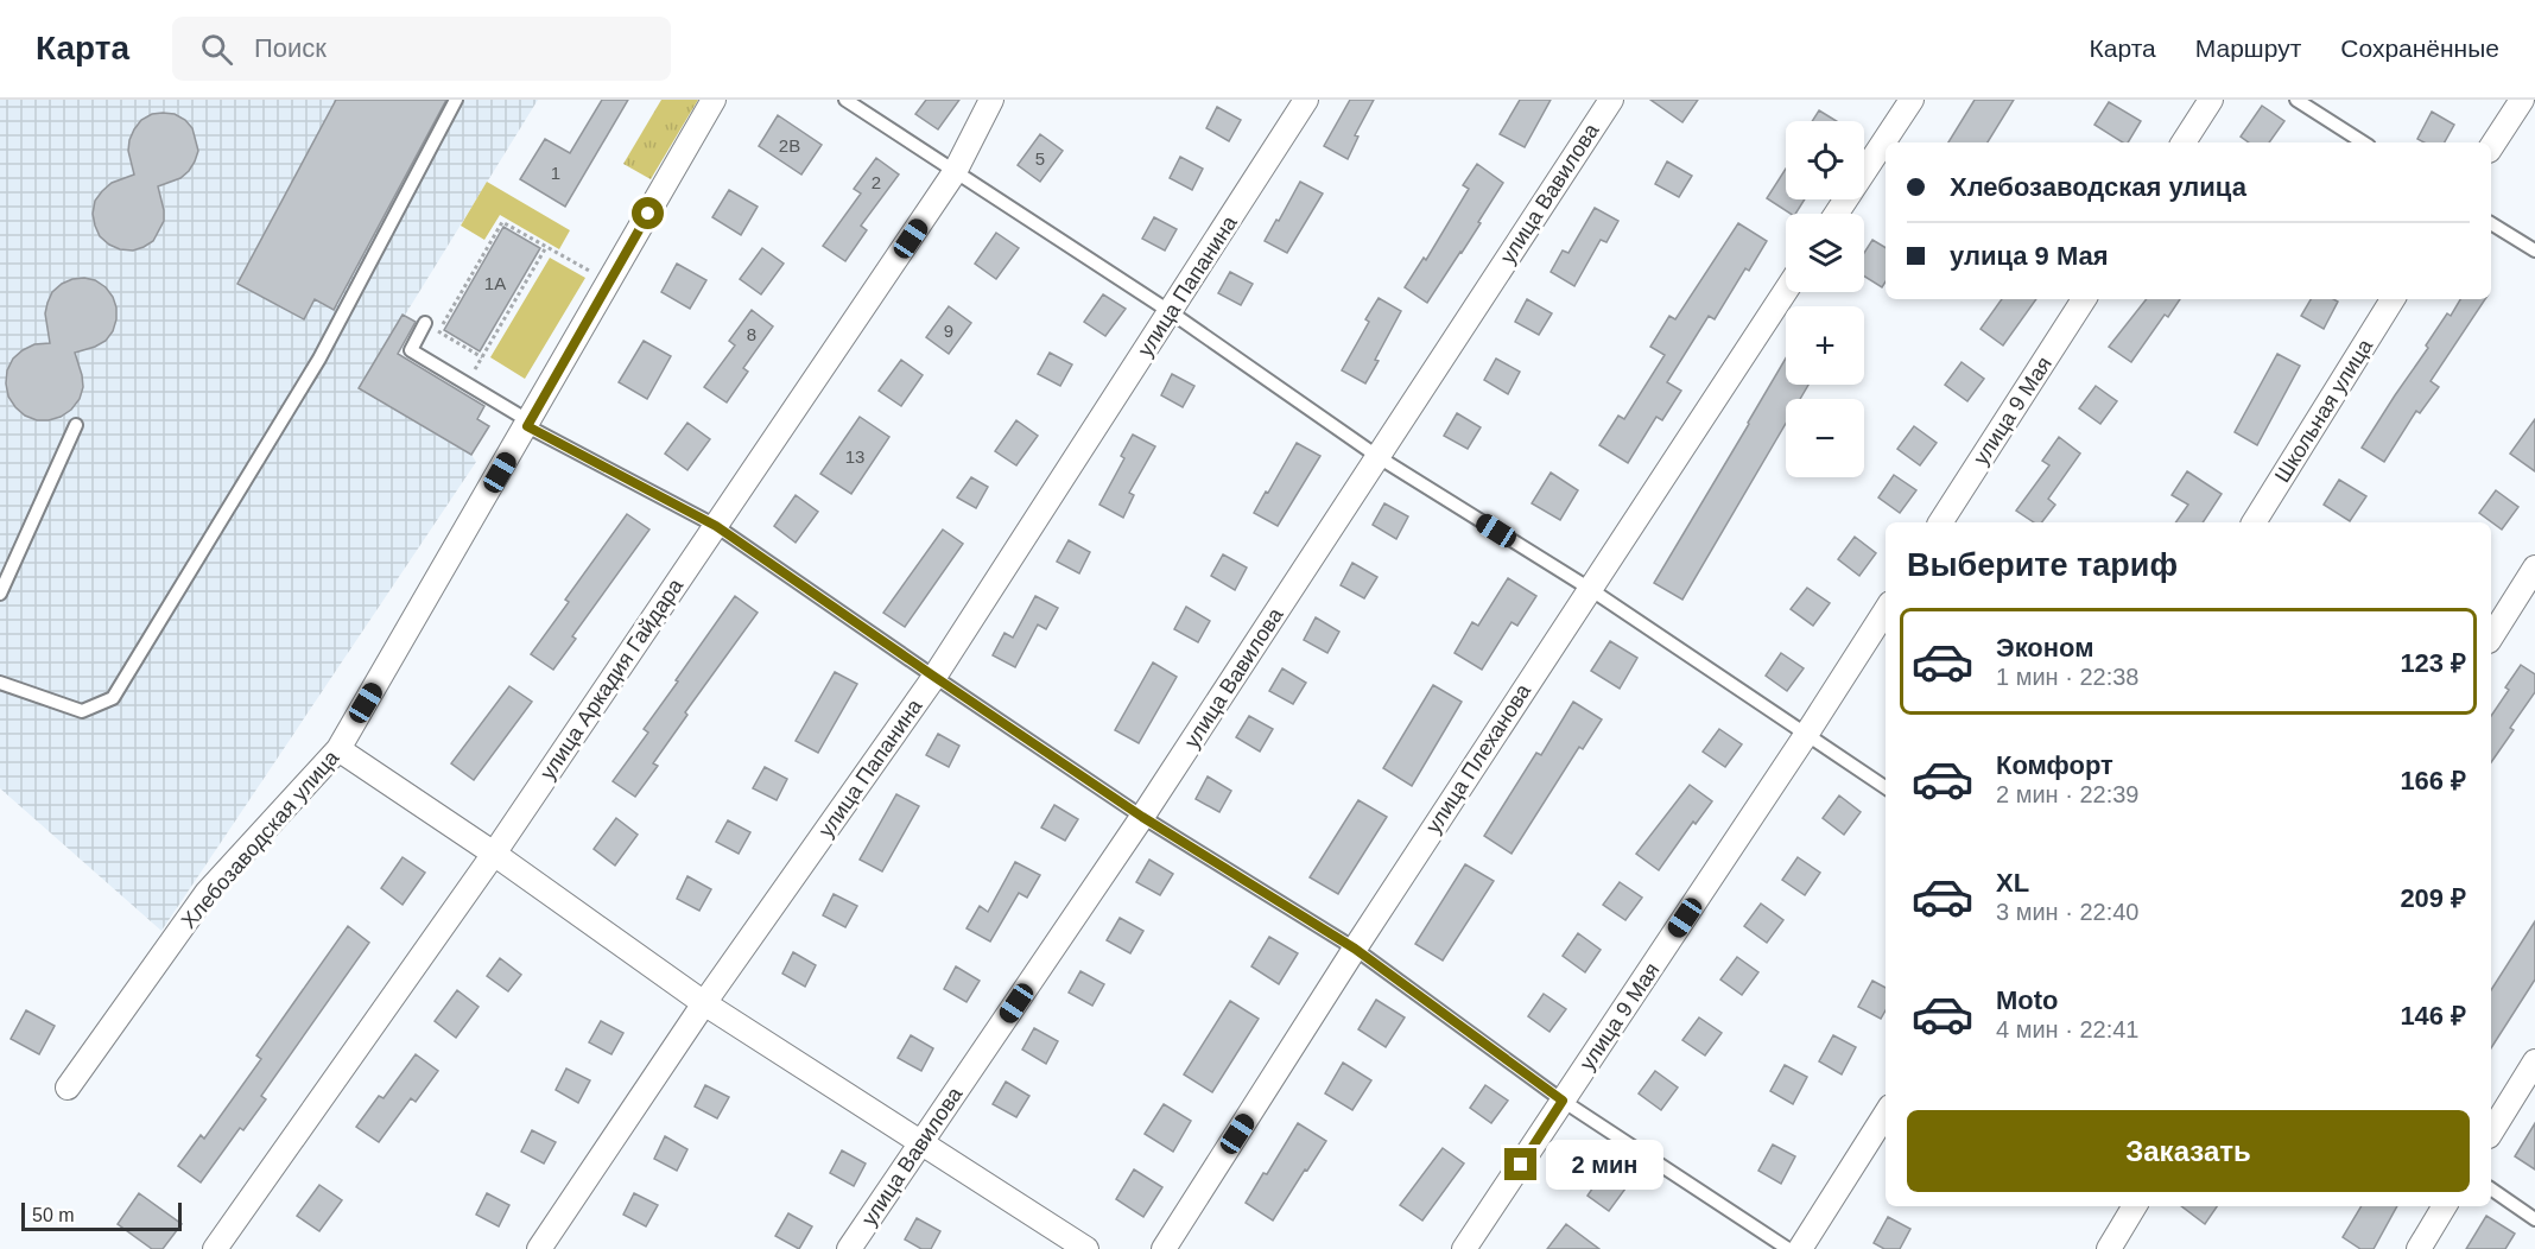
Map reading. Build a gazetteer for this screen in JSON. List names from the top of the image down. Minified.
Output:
{"streets":{"street":["улица Вавилова","улица Папанина","улица 9 Мая","Школьная улица","улица Аркадия Гайдара","улица Плеханова","Хлебозаводская улица"]},"house_numbers":["2В","5","1","2","1А","9","8","13"],"scale_bar":"50 m","page":{"header":"Карта","search":"Поиск","nav":["Карта","Маршрут","Сохранённые"],"map_buttons":["+","−"],"banner":["Хлебозаводская улица","улица 9 Мая"],"heading":"Выберите тариф","list":[{"name":"Эконом","note":"1 мин · 22:38","value":"123 ₽"},{"name":"Комфорт","note":"2 мин · 22:39","value":"166 ₽"},{"name":"XL","note":"3 мин · 22:40","value":"209 ₽"},{"name":"Moto","note":"4 мин · 22:41","value":"146 ₽"}],"buttons":"Заказать","bubble":"2 мин","scale":"50 m"}}
